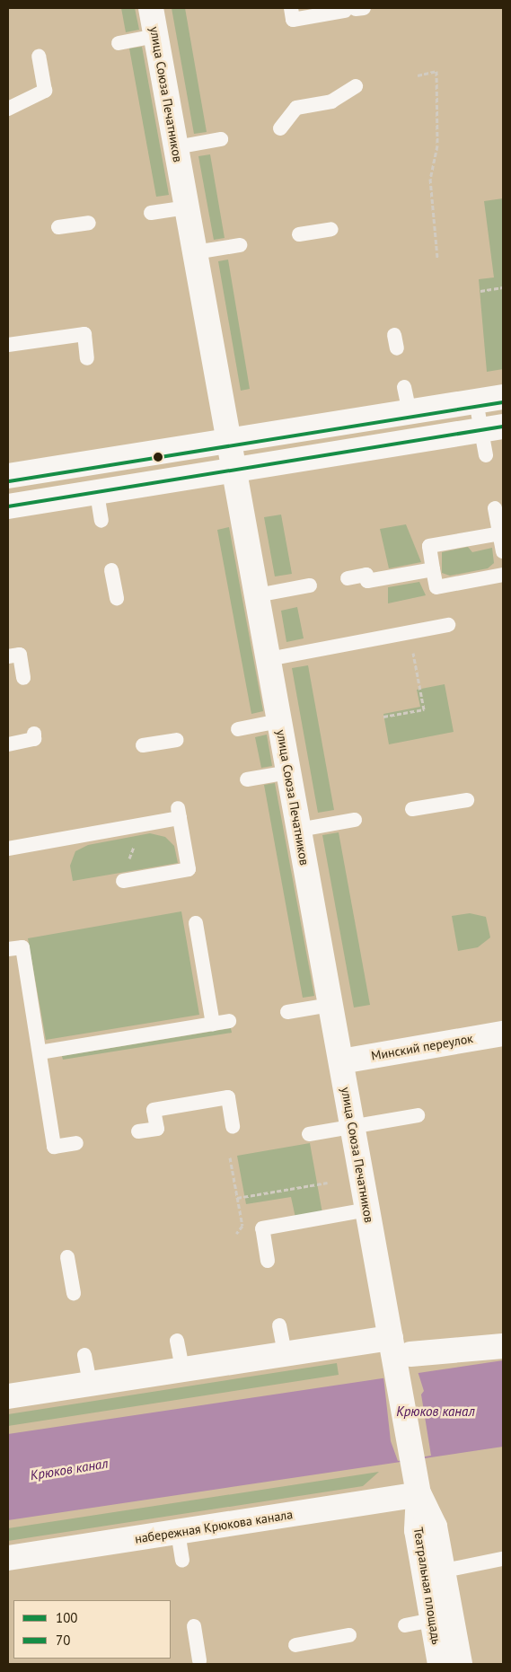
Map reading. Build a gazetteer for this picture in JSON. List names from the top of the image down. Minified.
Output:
{"streets":{"street":["улица Союза Печатников","Минский переулок","набережная Крюкова канала","Театральная площадь"]},"crossings":[["улица Союза Печатников","Минский переулок"],["улица Союза Печатников","набережная Крюкова канала"],["улица Союза Печатников","Театральная площадь"],["набережная Крюкова канала","Театральная площадь"]],"water":["Крюков канал"],"lines":["transit line 70","transit line 100"],"legend":["100","70"]}
